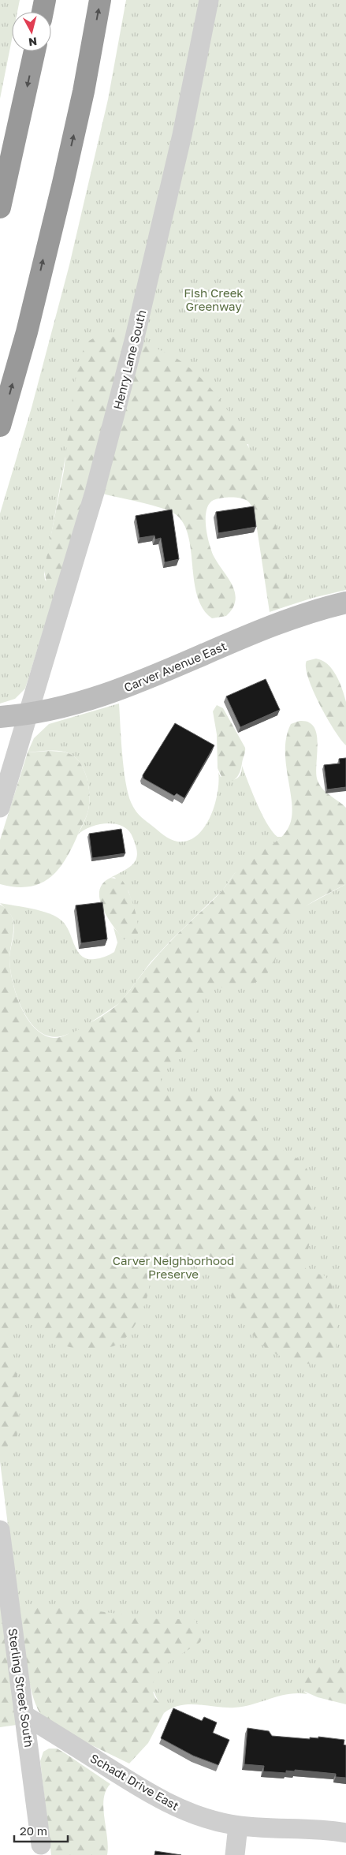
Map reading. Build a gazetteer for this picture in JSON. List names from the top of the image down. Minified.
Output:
{"streets":{"street":["Henry Lane South","Carver Avenue East","Sterling Street South","Schadt Drive East"]},"crossings":[["Henry Lane South","Carver Avenue East"],["Sterling Street South","Schadt Drive East"]],"parks":["Fish Creek Greenway","Carver Neighborhood Preserve"],"scale_bar":"20 m","north":"bottom"}
